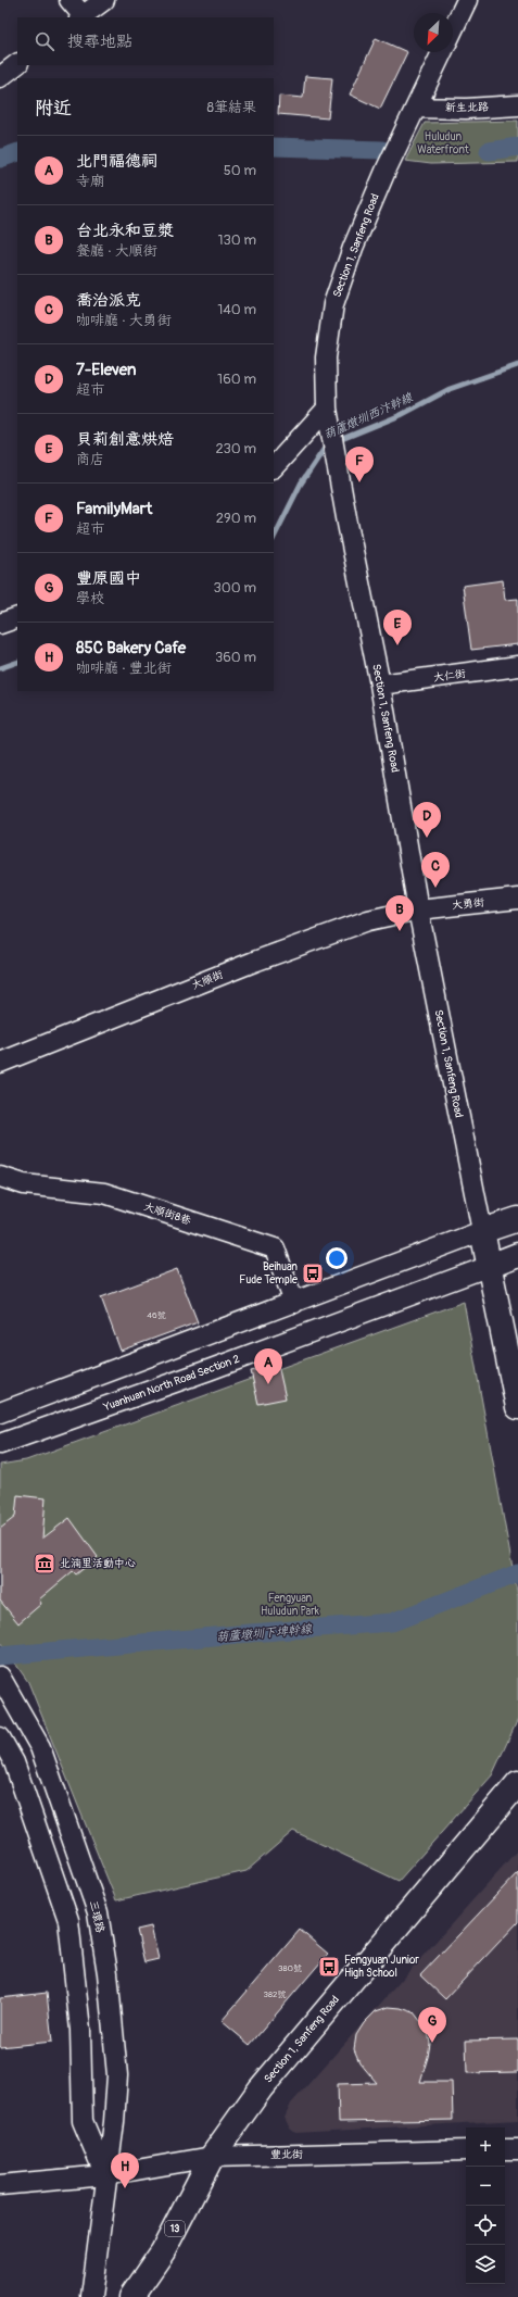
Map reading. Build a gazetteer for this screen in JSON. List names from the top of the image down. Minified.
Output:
{"streets":{"main road":["Section 1, Sanfeng Road","13"],"street":["新生北路","大仁街","大勇街","大順街","大順街8巷","Yuanhuan North Road Section 2","三環路","豐北街"]},"crossings":[["新生北路","Section 1, Sanfeng Road"],["Section 1, Sanfeng Road","大仁街"],["Section 1, Sanfeng Road","大勇街"],["Section 1, Sanfeng Road","大順街"],["Section 1, Sanfeng Road","Yuanhuan North Road Section 2"],["Section 1, Sanfeng Road","豐北街"],["大勇街","大順街"],["三環路","豐北街"]],"water":["葫蘆燉圳西汴幹線","葫蘆墩圳下埤幹線"],"parks":["Huludun Waterfront","Fengyuan Huludun Park"],"places":{"bus stop":["Beihuan Fude Temple","Fengyuan Junior High School"],"museum":["北湳里活動中心"]},"house_numbers":["46號","380號","382號"],"north":"bottom left","page":{"search":"搜尋地點","heading":["附近","8筆結果"],"list":[{"mark":"A","name":"北門福德祠","note":"寺廟","value":"50 m"},{"mark":"B","name":"台北永和豆漿","note":"餐廳 · 大順街","value":"130 m"},{"mark":"C","name":"喬治派克","note":"咖啡廳 · 大勇街","value":"140 m"},{"mark":"D","name":"7-Eleven","note":"超市","value":"160 m"},{"mark":"E","name":"貝莉創意烘焙","note":"商店","value":"230 m"},{"mark":"F","name":"FamilyMart","note":"超市","value":"290 m"},{"mark":"G","name":"豐原國中","note":"學校","value":"300 m"},{"mark":"H","name":"85C Bakery Cafe","note":"咖啡廳 · 豐北街","value":"360 m"}],"pins":["F","E","D","C","B","A","G","H"],"map_buttons":["+","−"]}}
